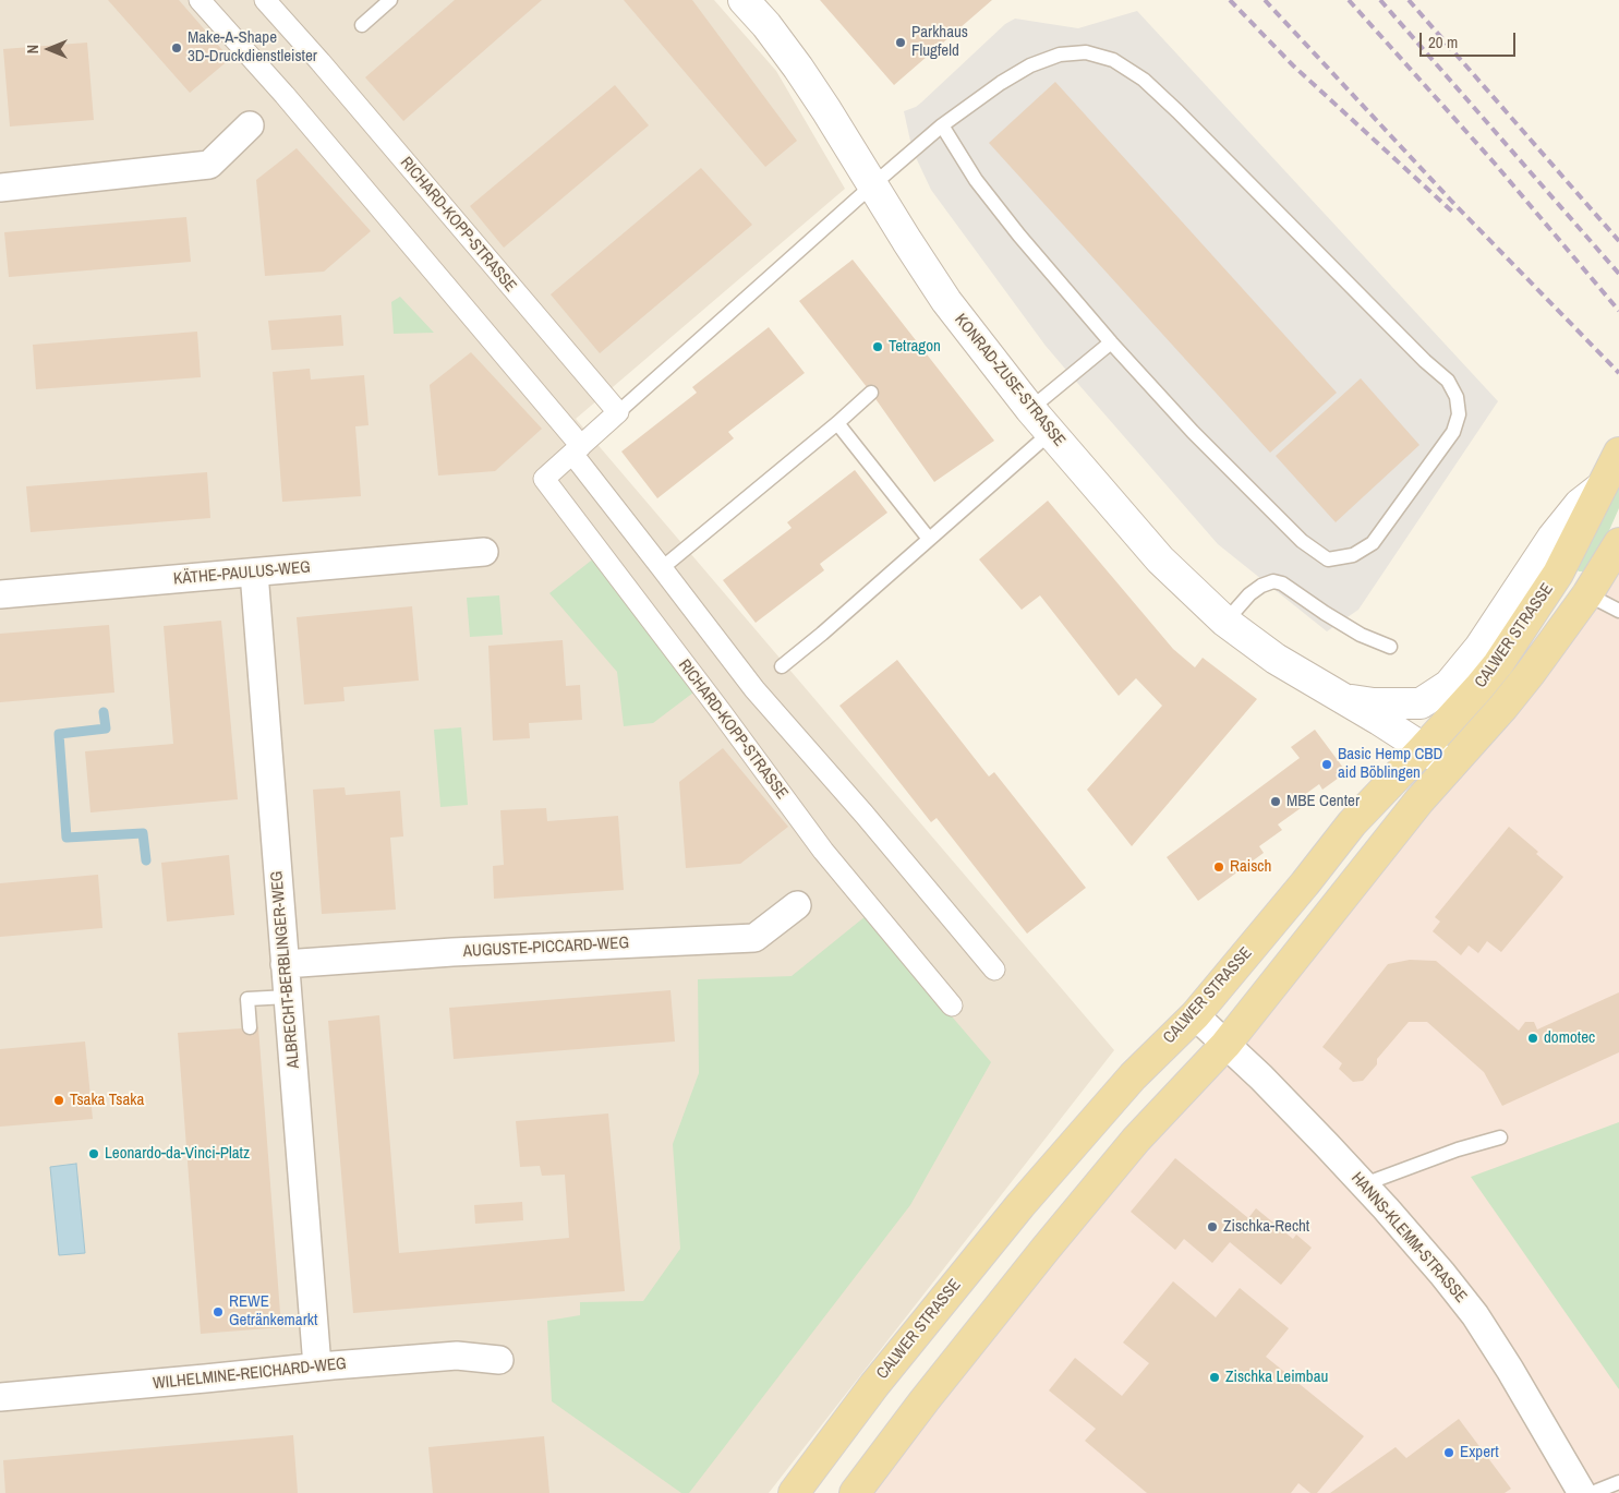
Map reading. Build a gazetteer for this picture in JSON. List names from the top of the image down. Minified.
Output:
{"streets":{"main road":["CALWER STRASSE"],"street":["RICHARD-KOPP-STRASSE","KONRAD-ZUSE-STRASSE","KÄTHE-PAULUS-WEG","AUGUSTE-PICCARD-WEG","ALBRECHT-BERBLINGER-WEG","HANNS-KLEMM-STRASSE","WILHELMINE-REICHARD-WEG"]},"crossings":[["KONRAD-ZUSE-STRASSE","CALWER STRASSE"],["KÄTHE-PAULUS-WEG","ALBRECHT-BERBLINGER-WEG"],["CALWER STRASSE","HANNS-KLEMM-STRASSE"],["AUGUSTE-PICCARD-WEG","ALBRECHT-BERBLINGER-WEG"],["ALBRECHT-BERBLINGER-WEG","WILHELMINE-REICHARD-WEG"]],"places":["Parkhaus Flugfeld","Make-A-Shape 3D-Druckdienstleister","Tetragon","Basic Hemp CBD aid Böblingen","MBE Center","Raisch","domotec","Tsaka Tsaka","Leonardo-da-Vinci-Platz","Zischka-Recht","REWE Getränkemarkt","Zischka Leimbau","Expert"],"scale_bar":"20 m","north":"left"}
